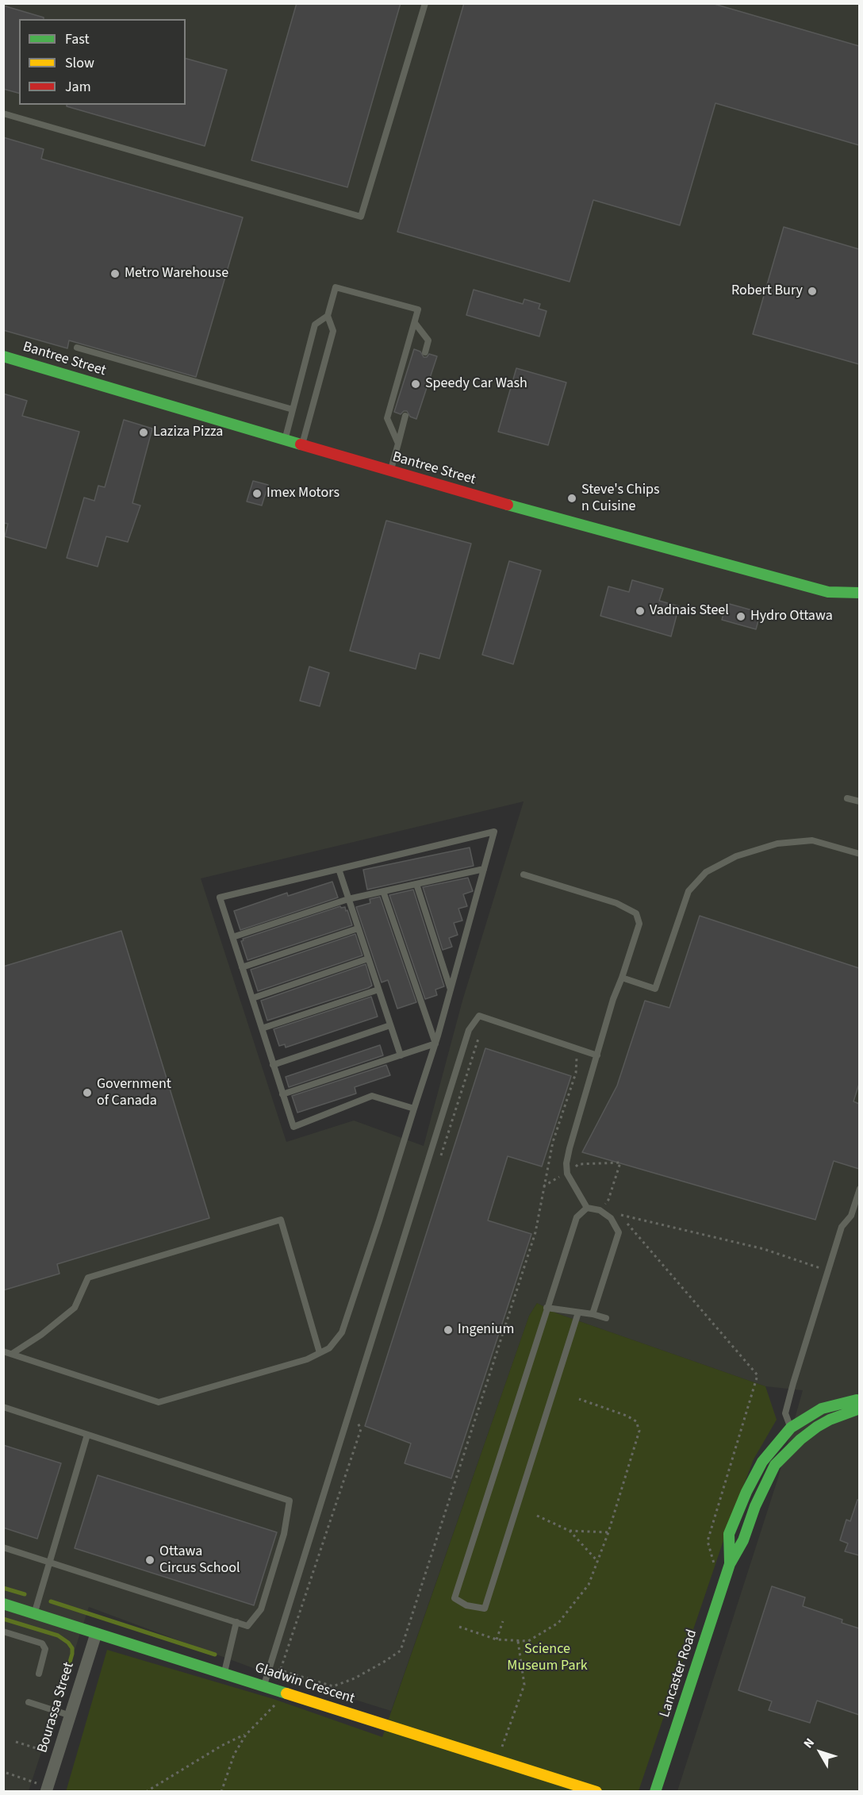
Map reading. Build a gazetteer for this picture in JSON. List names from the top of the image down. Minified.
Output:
{"streets":{"street":["Bantree Street","Lancaster Road","Gladwin Crescent","Bourassa Street"]},"crossings":[["Gladwin Crescent","Bourassa Street"]],"parks":["Science Museum Park"],"places":["Metro Warehouse","Robert Bury","Speedy Car Wash","Laziza Pizza","Imex Motors","Steve's Chips n Cuisine","Vadnais Steel","Hydro Ottawa","Government of Canada","Ingenium","Ottawa Circus School"],"legend":["Fast","Slow","Jam"],"north":"top left"}
